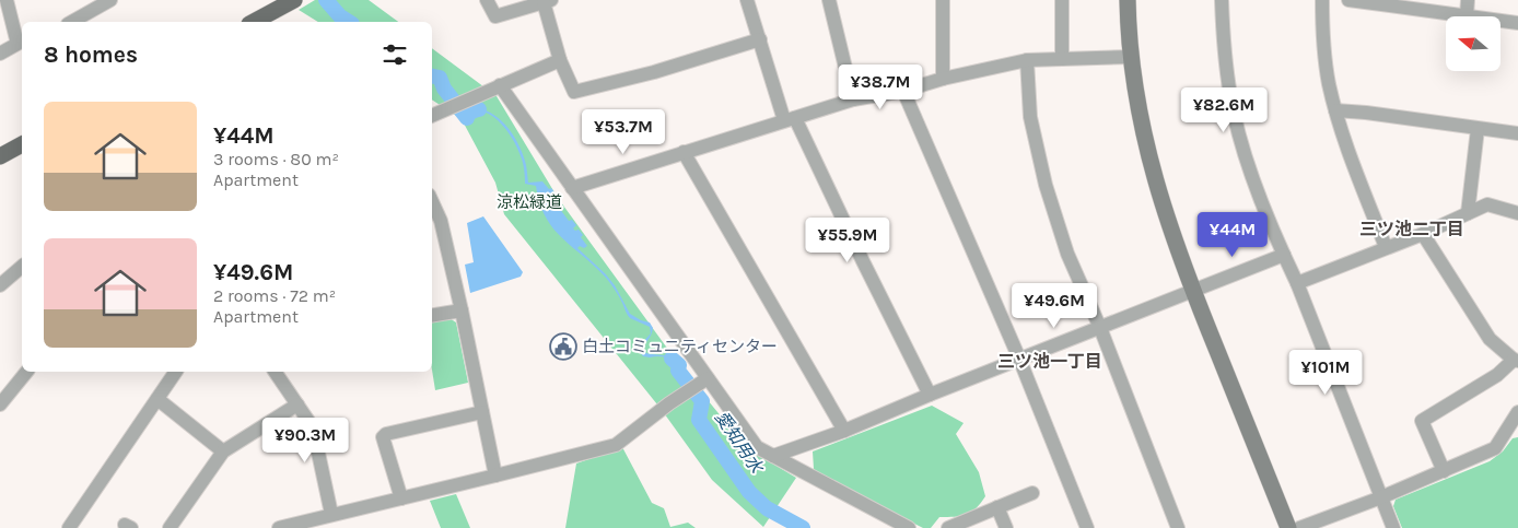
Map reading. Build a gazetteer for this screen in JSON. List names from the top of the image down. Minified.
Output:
{"districts":["三ツ池二丁目","三ツ池一丁目"],"water":["愛知用水"],"parks":["涼松緑道"],"places":{"public building":["白土コミュニティセンター"]},"north":"left","page":{"heading":"8 homes","price":["¥38.7M","¥82.6M","¥53.7M","¥44M","¥55.9M","¥49.6M","¥101M","¥90.3M"],"list":[{"name":"¥44M","note":"3 rooms · 80 m² · Apartment"},{"name":"¥49.6M","note":"2 rooms · 72 m² · Apartment"}]}}
